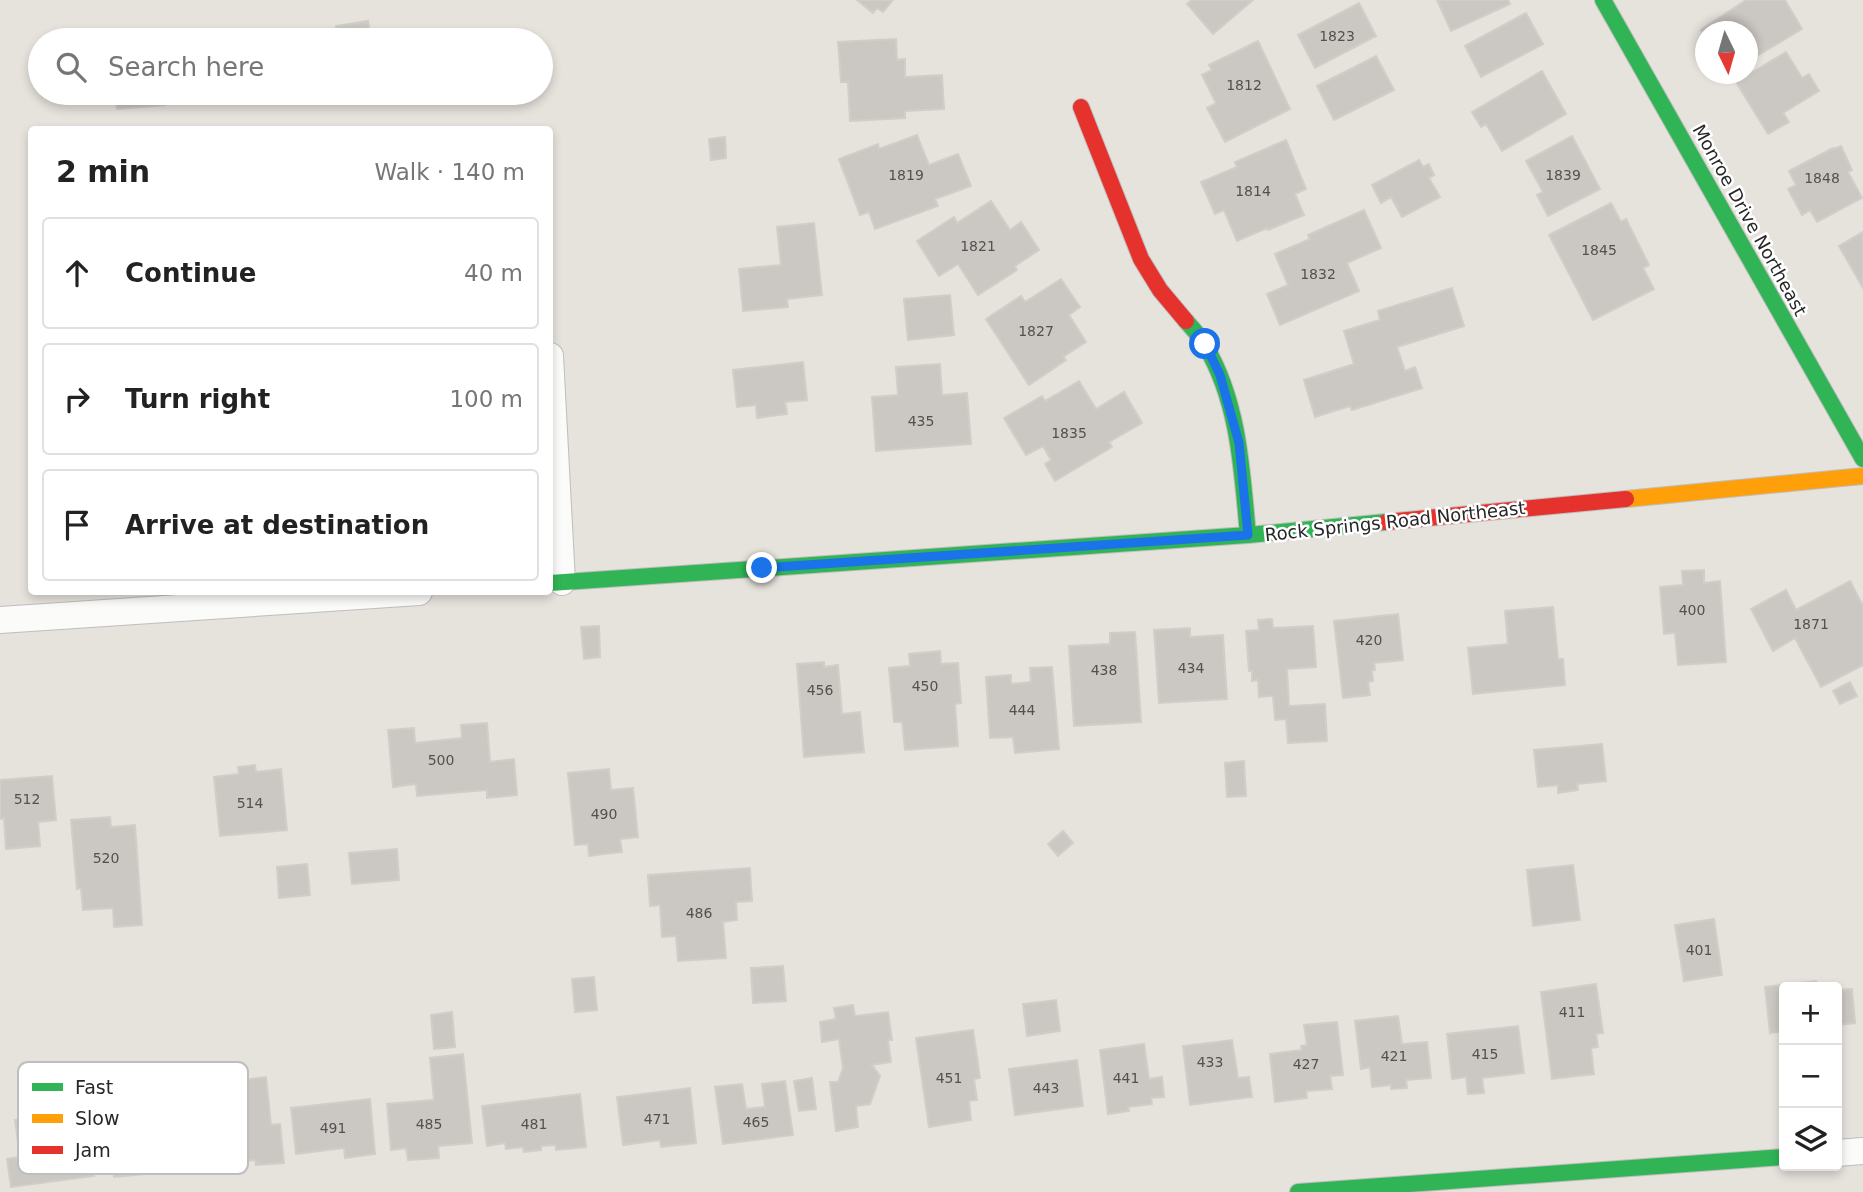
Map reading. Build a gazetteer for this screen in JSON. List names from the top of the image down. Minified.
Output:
{"streets":{"street":["Monroe Drive Northeast","Rock Springs Road Northeast"]},"house_numbers":["1823","1812","1819","1839","1848","1814","1821","1845","1832","1827","435","1835","400","1871","420","434","438","450","456","444","500","512","514","490","520","486","401","411","415","421","433","427","451","441","443","471","465","485","481","491"],"legend":["Fast","Slow","Jam"],"north":"bottom","page":{"search":"Search here","heading":["2 min","Walk · 140 m"],"list":[["Continue","40 m"],["Turn right","100 m"],"Arrive at destination"],"map_buttons":["+","−"]}}
